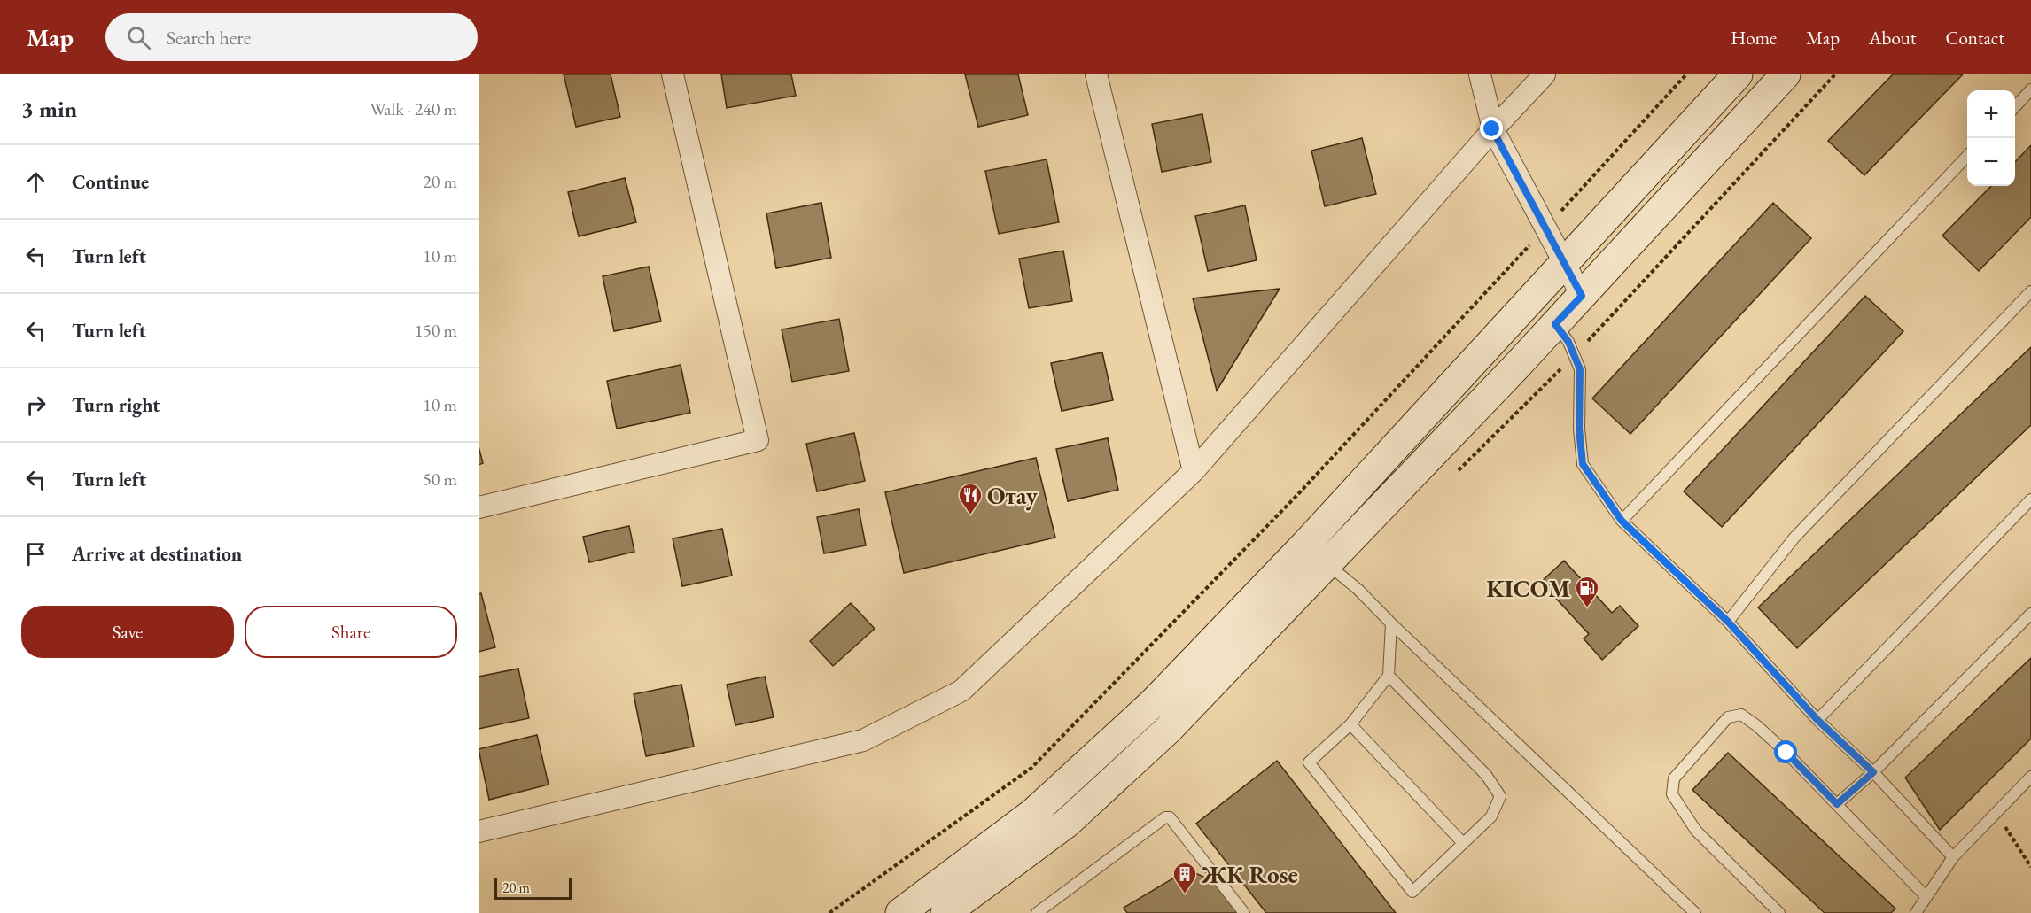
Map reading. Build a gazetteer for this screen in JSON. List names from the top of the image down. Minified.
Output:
{"places":{"restaurant":["Отау"],"fuel station":["KICOM"],"building":["ЖК Rose"]},"scale_bar":"20 m","page":{"header":"Map","search":"Search here","nav":["Home","Map","About","Contact"],"heading":["3 min","Walk · 240 m"],"map_buttons":["+","−"],"list":[["Continue","20 m"],["Turn left","10 m"],["Turn left","150 m"],["Turn right","10 m"],["Turn left","50 m"],"Arrive at destination"],"buttons":["Save","Share"],"scale":"20 m"}}
